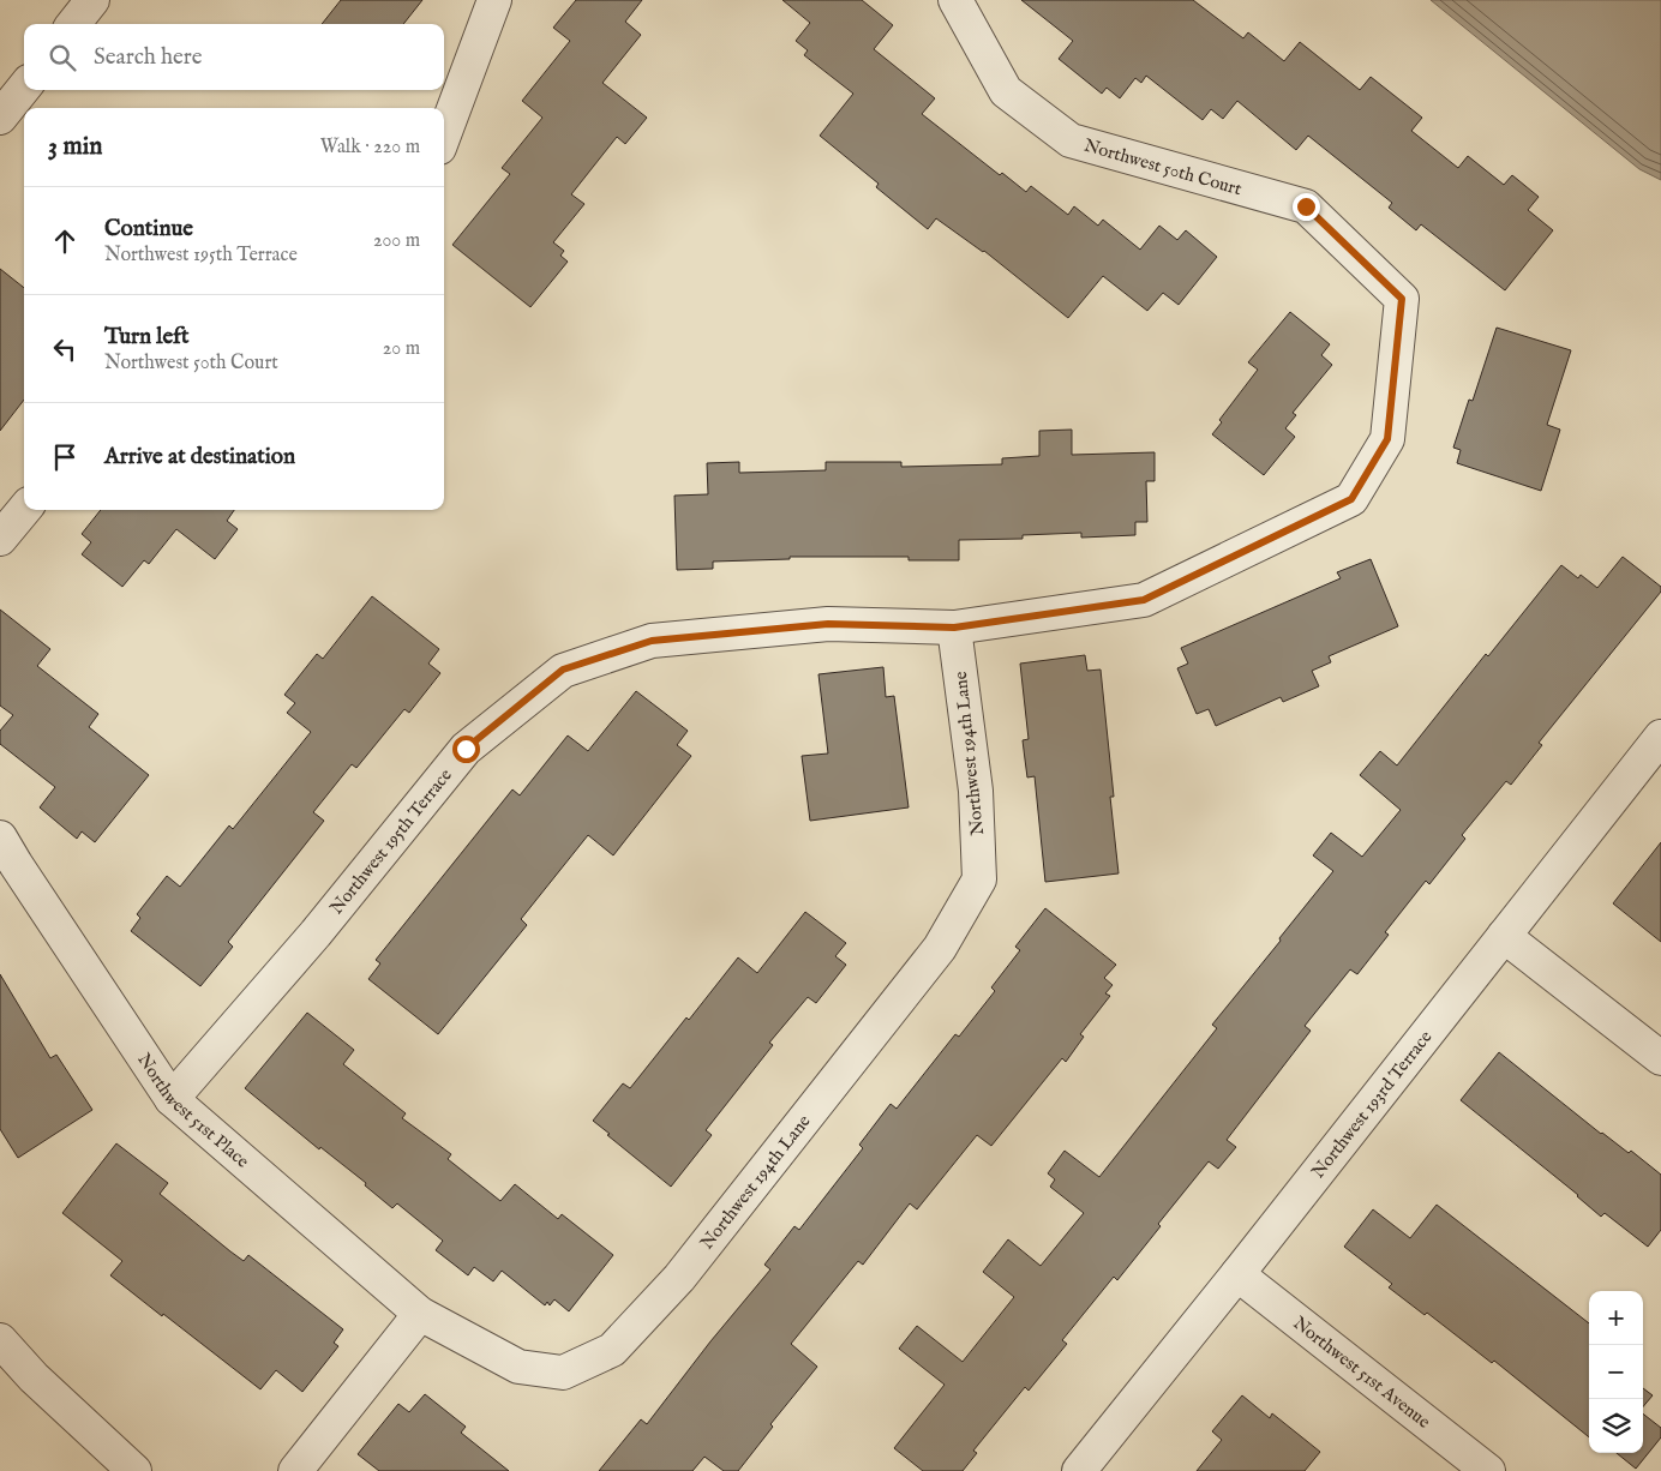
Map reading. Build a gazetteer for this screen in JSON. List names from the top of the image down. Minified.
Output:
{"streets":{"street":["Northwest 50th Court","Northwest 194th Lane","Northwest 195th Terrace","Northwest 193rd Terrace","Northwest 51st Place","Northwest 51st Avenue"]},"crossings":[["Northwest 50th Court","Northwest 195th Terrace"],["Northwest 194th Lane","Northwest 195th Terrace"],["Northwest 194th Lane","Northwest 51st Place"],["Northwest 195th Terrace","Northwest 51st Place"],["Northwest 193rd Terrace","Northwest 51st Avenue"]],"page":{"search":"Search here","heading":["3 min","Walk · 220 m"],"list":[["Continue","Northwest 195th Terrace","200 m"],["Turn left","Northwest 50th Court","20 m"],"Arrive at destination"],"map_buttons":["+","−"]}}
